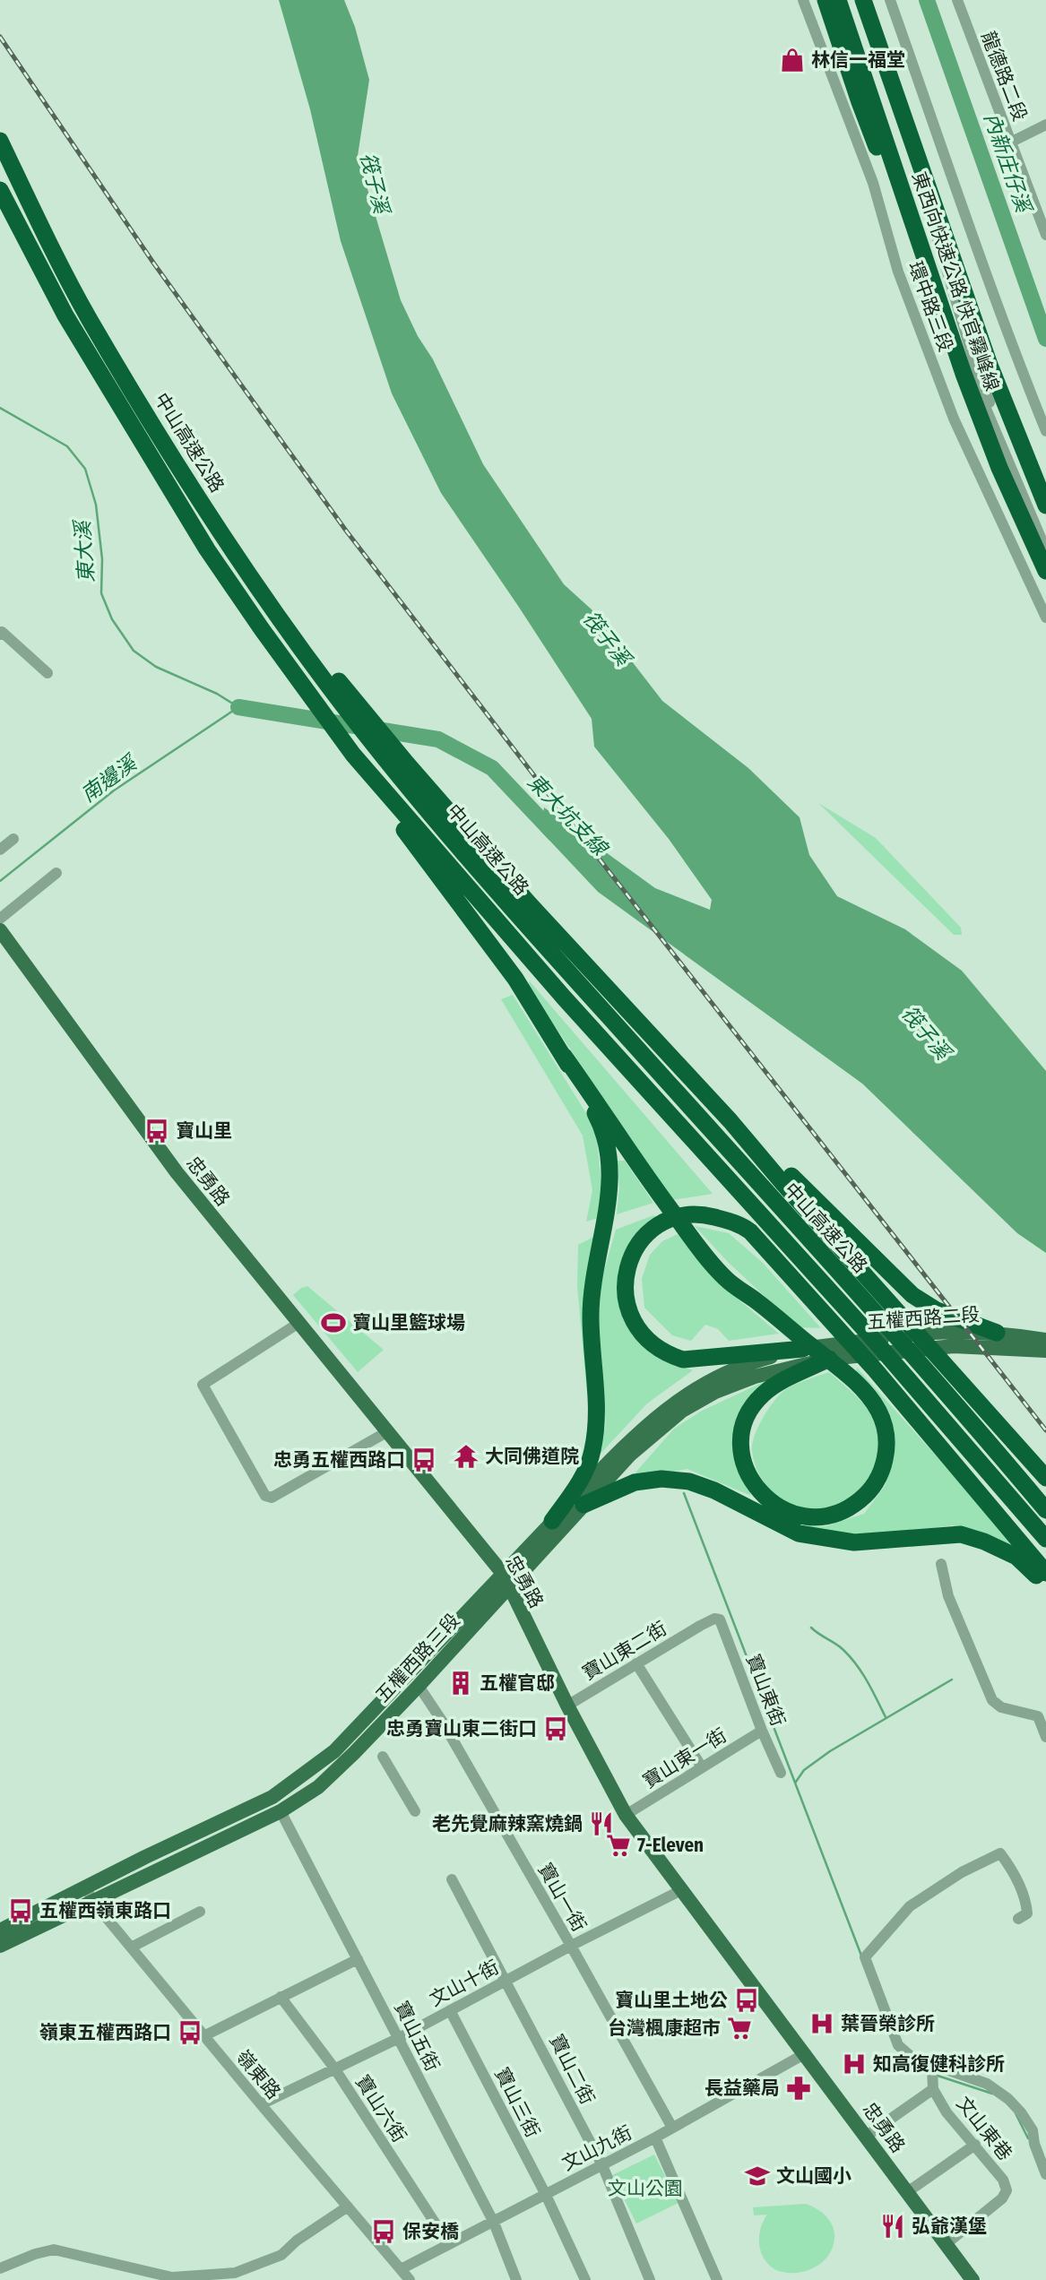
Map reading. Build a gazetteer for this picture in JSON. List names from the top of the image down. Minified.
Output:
{"streets":{"highway":["東西向快速公路 快官霧峰線","中山高速公路"],"main road":["忠勇路","五權西路二段","五權西路三段"],"street":["龍德路二段","環中路三段","寶山東二街","寶山東街","寶山東一街","寶山一街","文山十街","寶山五街","寶山二街","嶺東路","寶山三街","寶山六街","文山東巷","文山九街"]},"crossings":[["忠勇路","寶山東二街"],["忠勇路","五權西路三段"],["忠勇路","寶山東一街"],["忠勇路","文山十街"],["忠勇路","文山東巷"],["忠勇路","文山九街"],["五權西路二段","五權西路三段"],["寶山東二街","寶山東街"],["五權西路三段","寶山一街"],["五權西路三段","寶山五街"],["五權西路三段","嶺東路"],["寶山東街","寶山東一街"],["寶山一街","文山十街"],["寶山一街","文山九街"],["文山十街","寶山五街"],["文山十街","寶山二街"],["文山十街","嶺東路"],["文山十街","寶山三街"],["文山十街","寶山六街"],["寶山五街","文山九街"],["寶山二街","文山九街"],["嶺東路","文山九街"],["寶山三街","文山九街"],["寶山六街","文山九街"]],"water":["內新庄仔溪","筏子溪","東大溪","南邊溪","東大坑支線"],"parks":["文山公園"],"places":{"shop":["林信一福堂"],"bus stop":["寶山里","忠勇五權西路口","忠勇寶山東二街口","五權西嶺東路口","寶山里土地公","嶺東五權西路口","保安橋"],"sports":["寶山里籃球場"],"temple":["大同佛道院"],"building":["五權官邸"],"restaurant":["老先覺麻辣窯燒鍋","弘爺漢堡"],"supermarket":["7-Eleven","台灣楓康超市"],"hospital":["葉晉榮診所","知高復健科診所"],"pharmacy":["長益藥局"],"school or university":["文山國小"]}}
